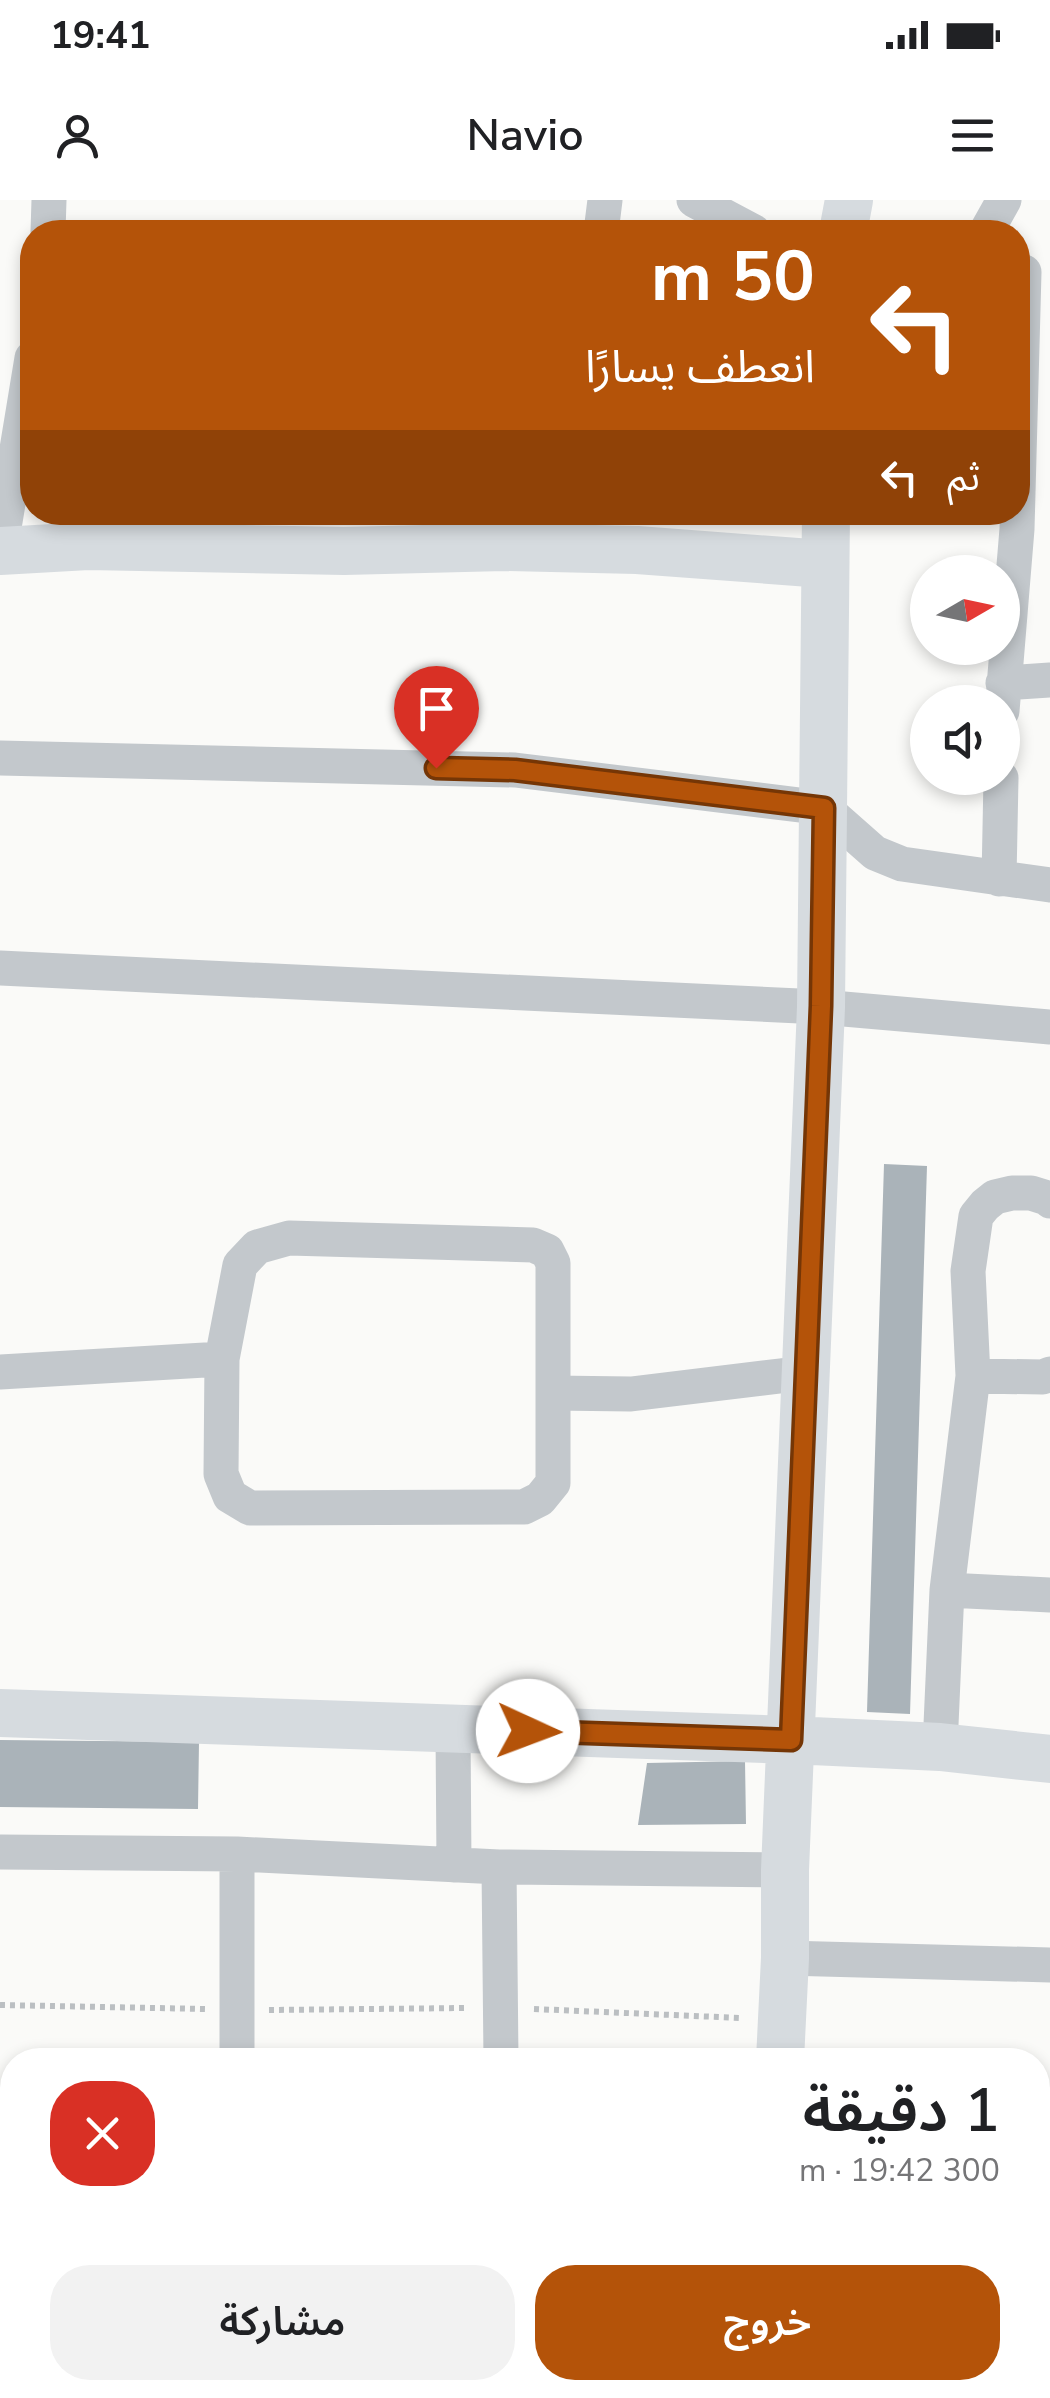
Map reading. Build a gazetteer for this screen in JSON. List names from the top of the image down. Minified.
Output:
{"north":"right","page":{"status":"19:41","header":"Navio","turn":["50 m","انعطف يسارًا"],"then":"ثم","heading":["1 دقيقة","300 m · 19:42"],"buttons":["خروج","مشاركة"]}}
